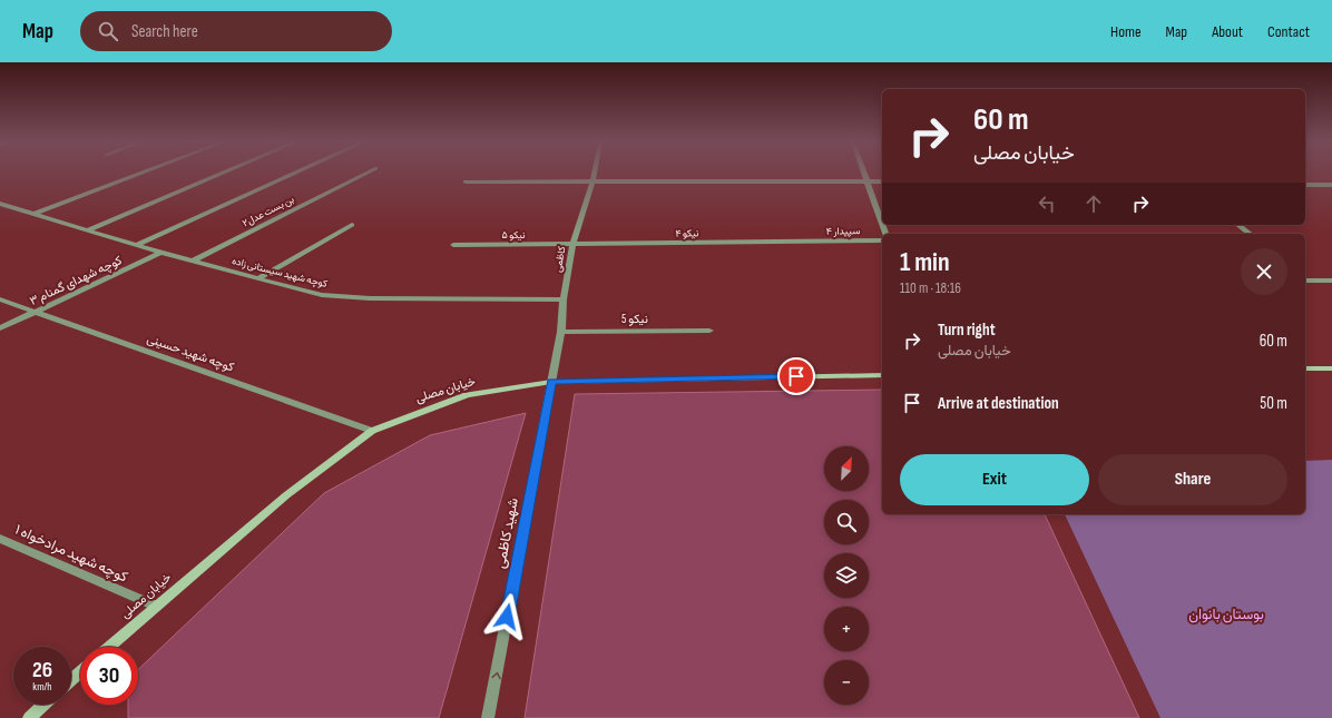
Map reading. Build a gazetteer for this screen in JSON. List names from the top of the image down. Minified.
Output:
{"streets":{"street":["بن بست عدل۲","سپیدار ۴","نیکو ۴","نیکو ۵","کاظمی","کوچه شهید سیستانی زاده","۳ کوچه شهدای گمنام","نیکو 5","کوچه شهید حسینی","خیابان مصلی","شهید کاظمی","۱ کوچه شهید مرادخواه"]},"crossings":[["بن بست عدل۲","کوچه شهید سیستانی زاده"],["سپیدار ۴","نیکو ۴"],["نیکو ۴","نیکو ۵"],["نیکو ۴","کاظمی"],["نیکو ۵","کاظمی"],["کاظمی","کوچه شهید سیستانی زاده"],["کاظمی","نیکو 5"],["کاظمی","خیابان مصلی"],["کاظمی","شهید کاظمی"],["کوچه شهید سیستانی زاده","۳ کوچه شهدای گمنام"],["۳ کوچه شهدای گمنام","کوچه شهید حسینی"],["کوچه شهید حسینی","خیابان مصلی"],["خیابان مصلی","شهید کاظمی"],["خیابان مصلی","۱ کوچه شهید مرادخواه"]],"one_way":["شهید کاظمی"],"parks":["بوستان بانوان"],"north":"top right","page":{"header":"Map","search":"Search here","nav":["Home","Map","About","Contact"],"turn":["60 m","خیابان مصلی"],"heading":["1 min","110 m · 18:16"],"list":[{"name":"Turn right","note":"خیابان مصلی","value":"60 m"},{"name":"Arrive at destination","value":"50 m"}],"buttons":["Exit","Share"],"map_buttons":["+","−"],"speed":"26 km/h","limit":"30"}}
